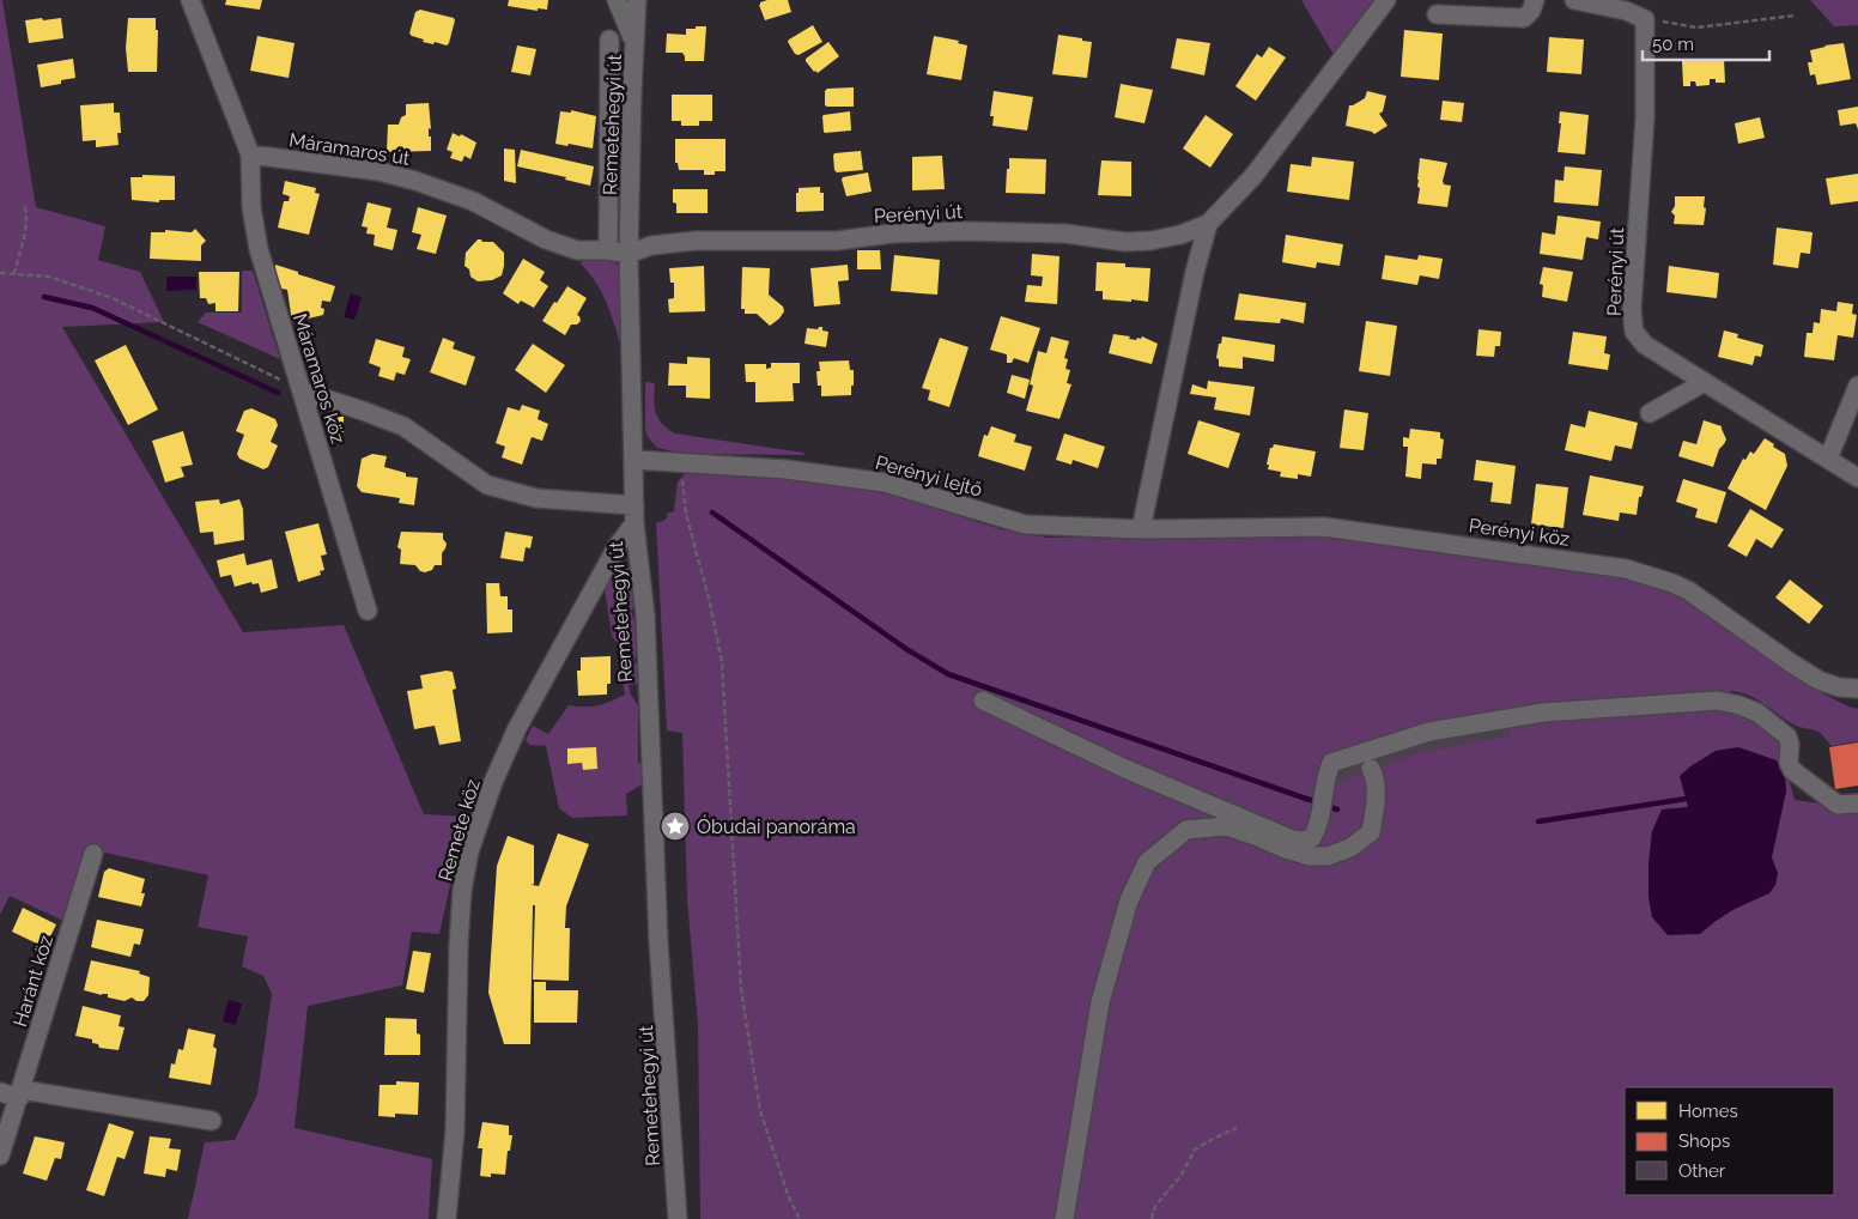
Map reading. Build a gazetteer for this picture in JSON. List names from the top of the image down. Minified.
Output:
{"streets":{"street":["Remetehegyi út","Máramaros út","Perényi út","Máramaros köz","Perényi lejtő","Perényi köz","Remete köz","Haránt köz"]},"crossings":[["Remetehegyi út","Máramaros út"],["Remetehegyi út","Perényi út"],["Remetehegyi út","Perényi lejtő"],["Remetehegyi út","Remete köz"],["Máramaros út","Perényi út"],["Máramaros út","Máramaros köz"],["Perényi út","Perényi lejtő"],["Perényi út","Perényi köz"],["Perényi lejtő","Perényi köz"]],"places":{"place":["Óbudai panoráma"]},"legend":["Homes","Shops","Other"],"scale_bar":"50 m"}
